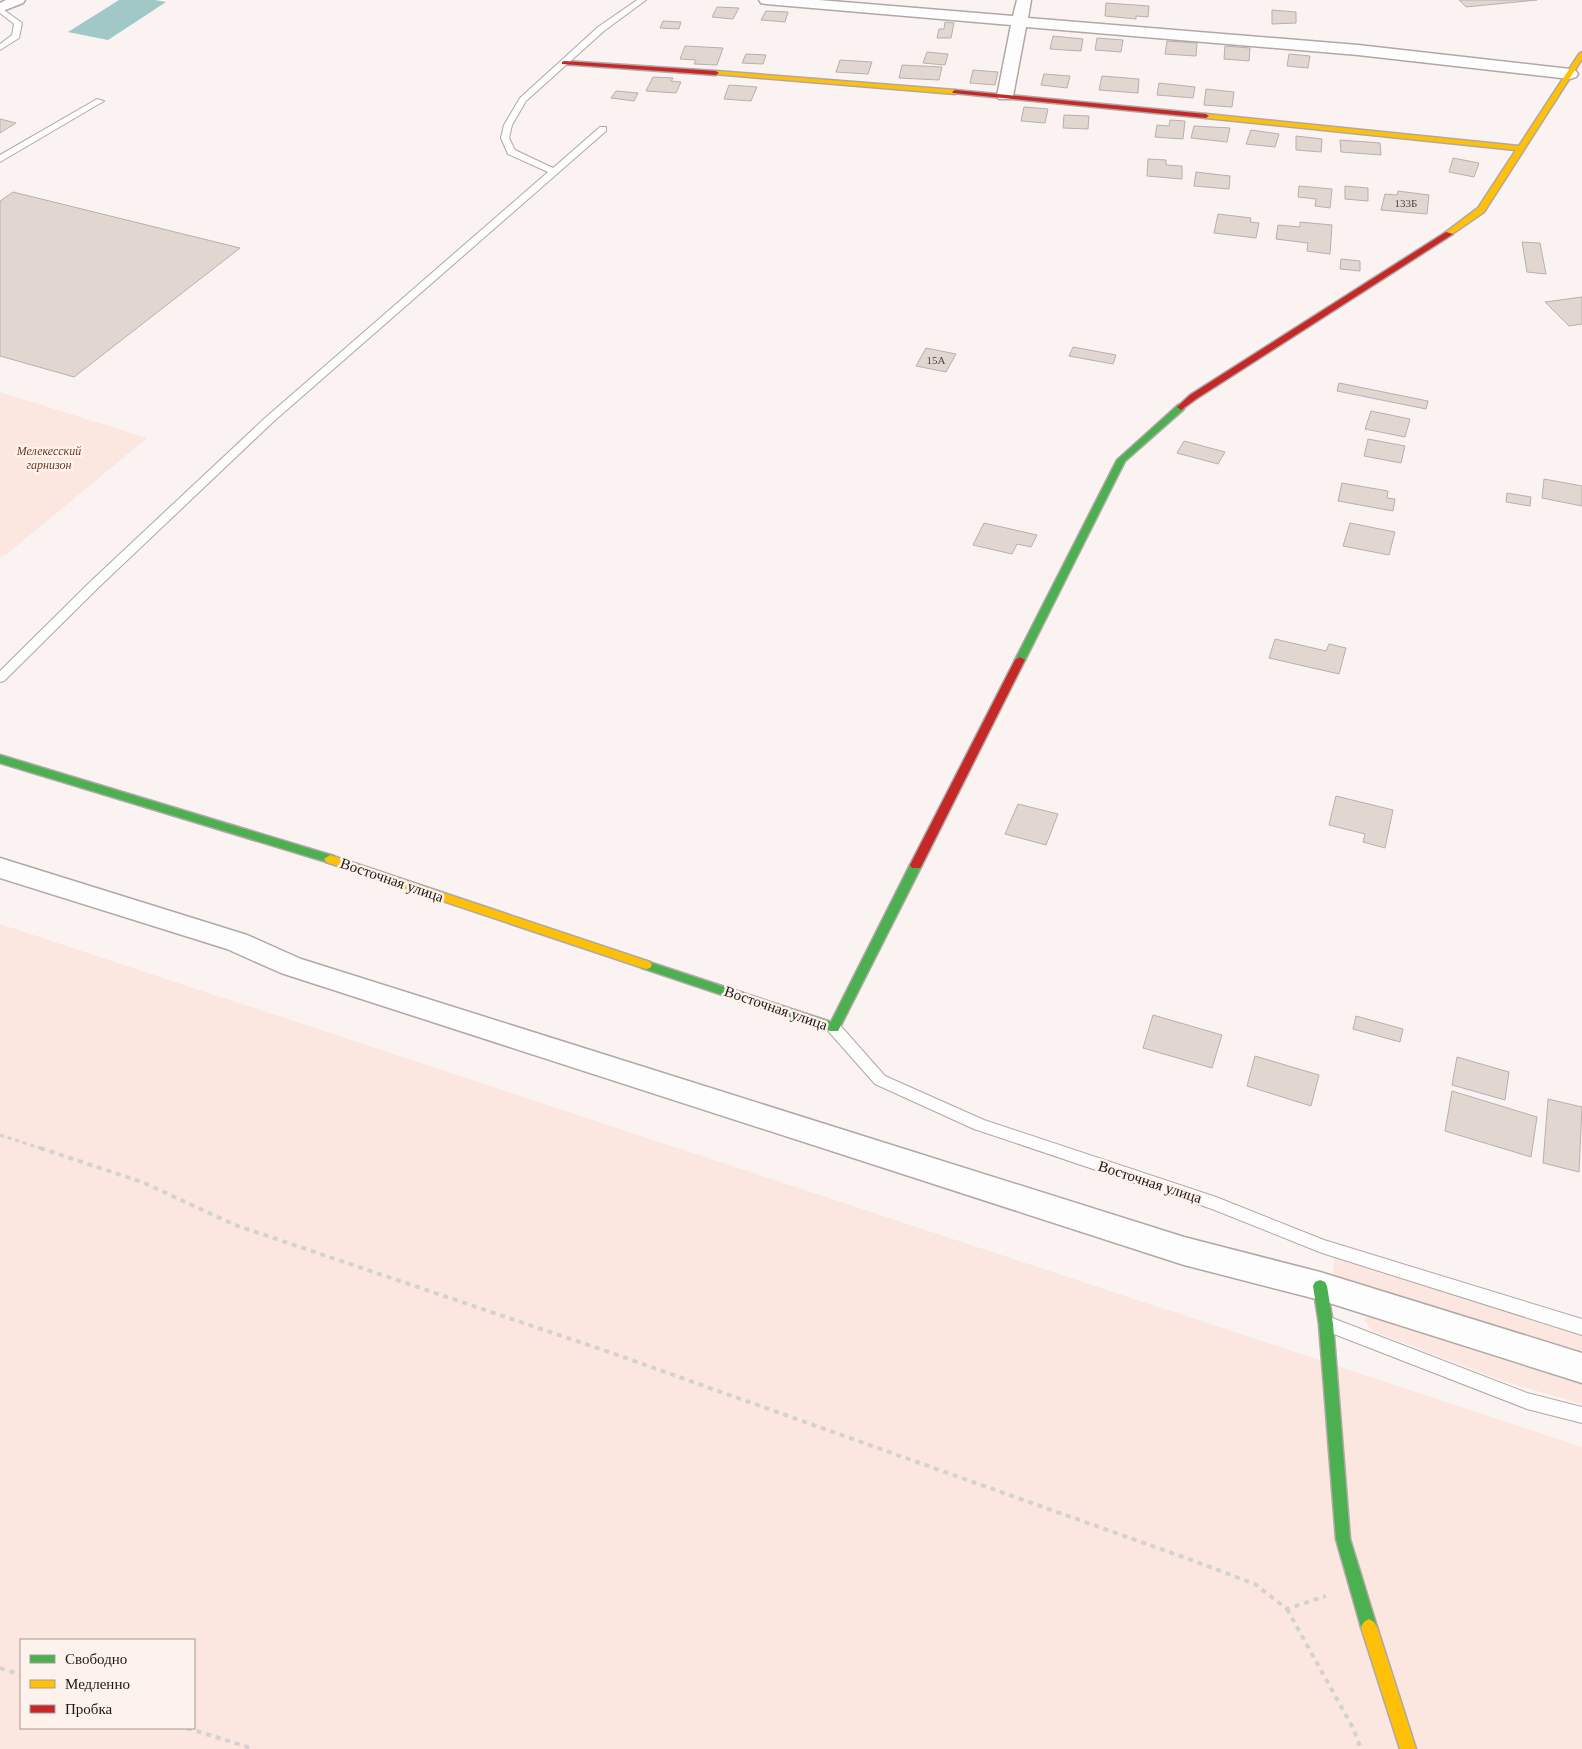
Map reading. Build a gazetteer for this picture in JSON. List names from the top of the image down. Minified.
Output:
{"streets":{"street":["Восточная улица"]},"parks":["Мелекесский гарнизон"],"house_numbers":["133Б","15А"],"legend":["Свободно","Медленно","Пробка"]}
